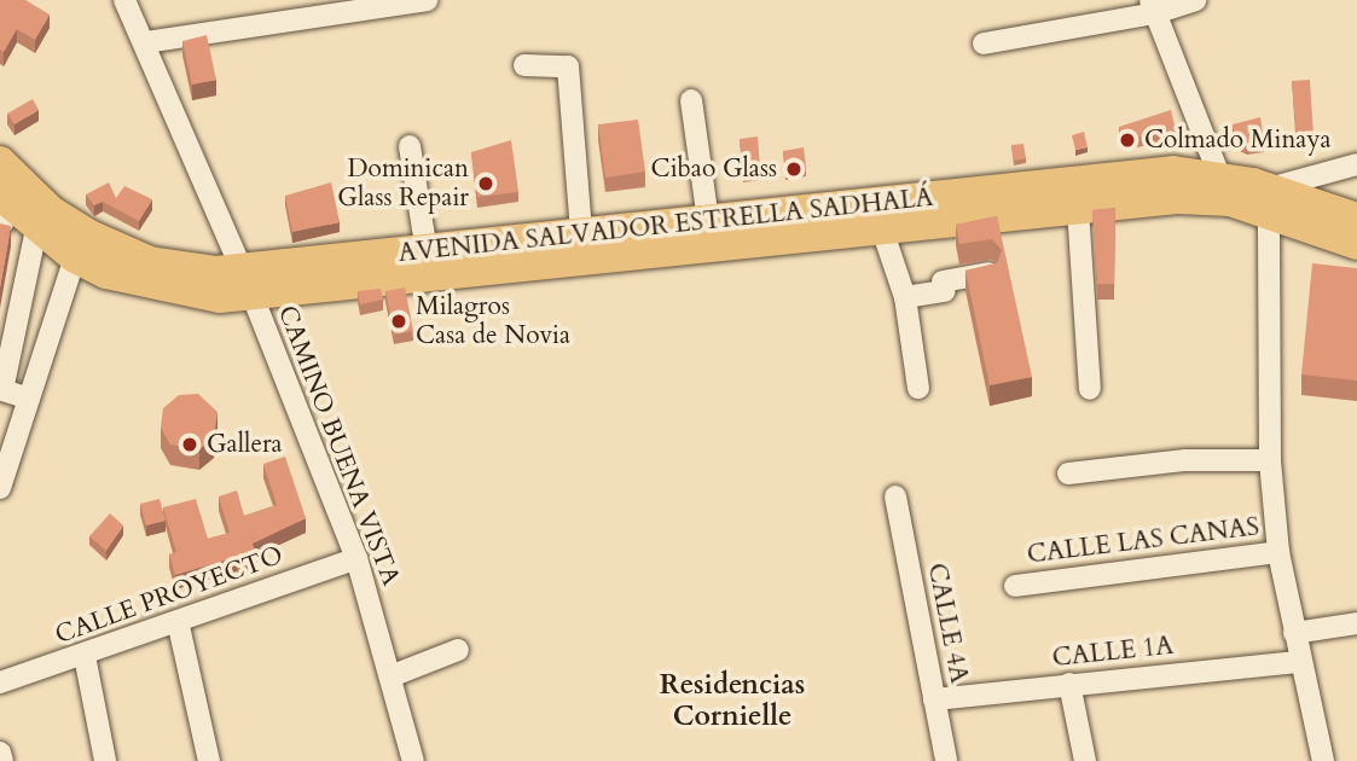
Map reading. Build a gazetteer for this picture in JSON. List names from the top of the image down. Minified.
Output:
{"streets":{"highway":["AVENIDA SALVADOR ESTRELLA SADHALÁ"],"street":["CAMINO BUENA VISTA","CALLE LAS CANAS","CALLE PROYECTO","CALLE 4A","CALLE 1A"]},"crossings":[["AVENIDA SALVADOR ESTRELLA SADHALÁ","CAMINO BUENA VISTA"],["CAMINO BUENA VISTA","CALLE PROYECTO"],["CALLE 4A","CALLE 1A"]],"districts":["Residencias Cornielle"],"places":["Colmado Minaya","Cibao Glass","Dominican Glass Repair","Milagros Casa de Novia","Gallera"]}
